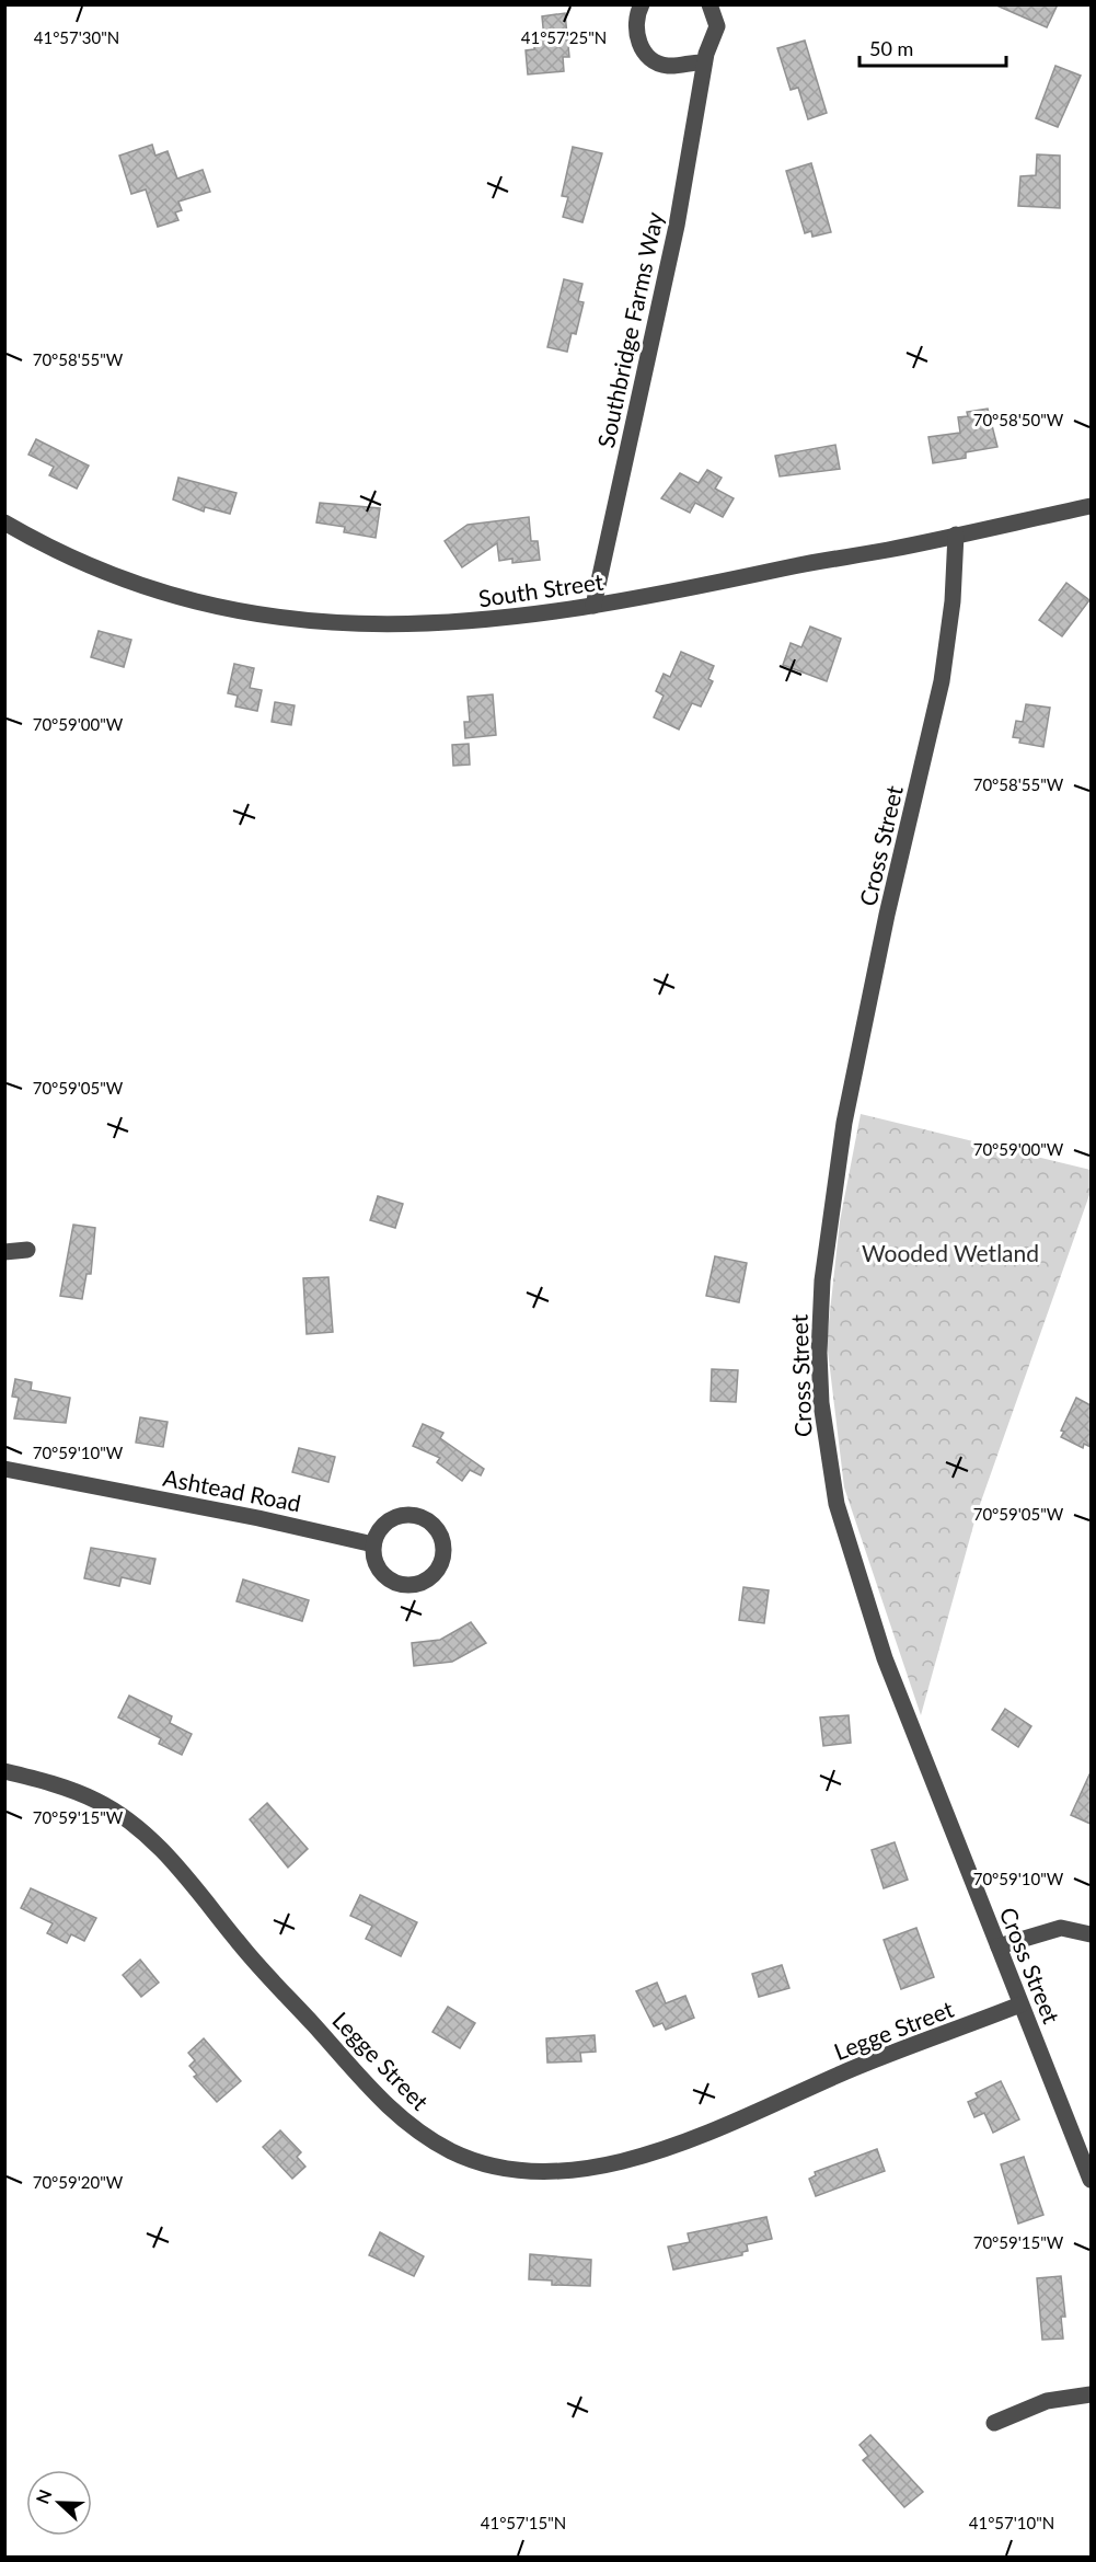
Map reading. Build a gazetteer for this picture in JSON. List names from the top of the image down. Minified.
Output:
{"streets":{"street":["Southbridge Farms Way","South Street","Cross Street","Ashtead Road","Legge Street"]},"crossings":[["Southbridge Farms Way","South Street"],["South Street","Cross Street"],["Cross Street","Legge Street"]],"parks":["Wooded Wetland"],"scale_bar":"50 m","north":"left","coordinates":["41°57'30\"N","41°57'25\"N","70°58'55\"W","70°58'50\"W","70°59'00\"W","70°59'05\"W","70°59'10\"W","70°59'15\"W","70°59'20\"W","41°57'15\"N","41°57'10\"N"]}
